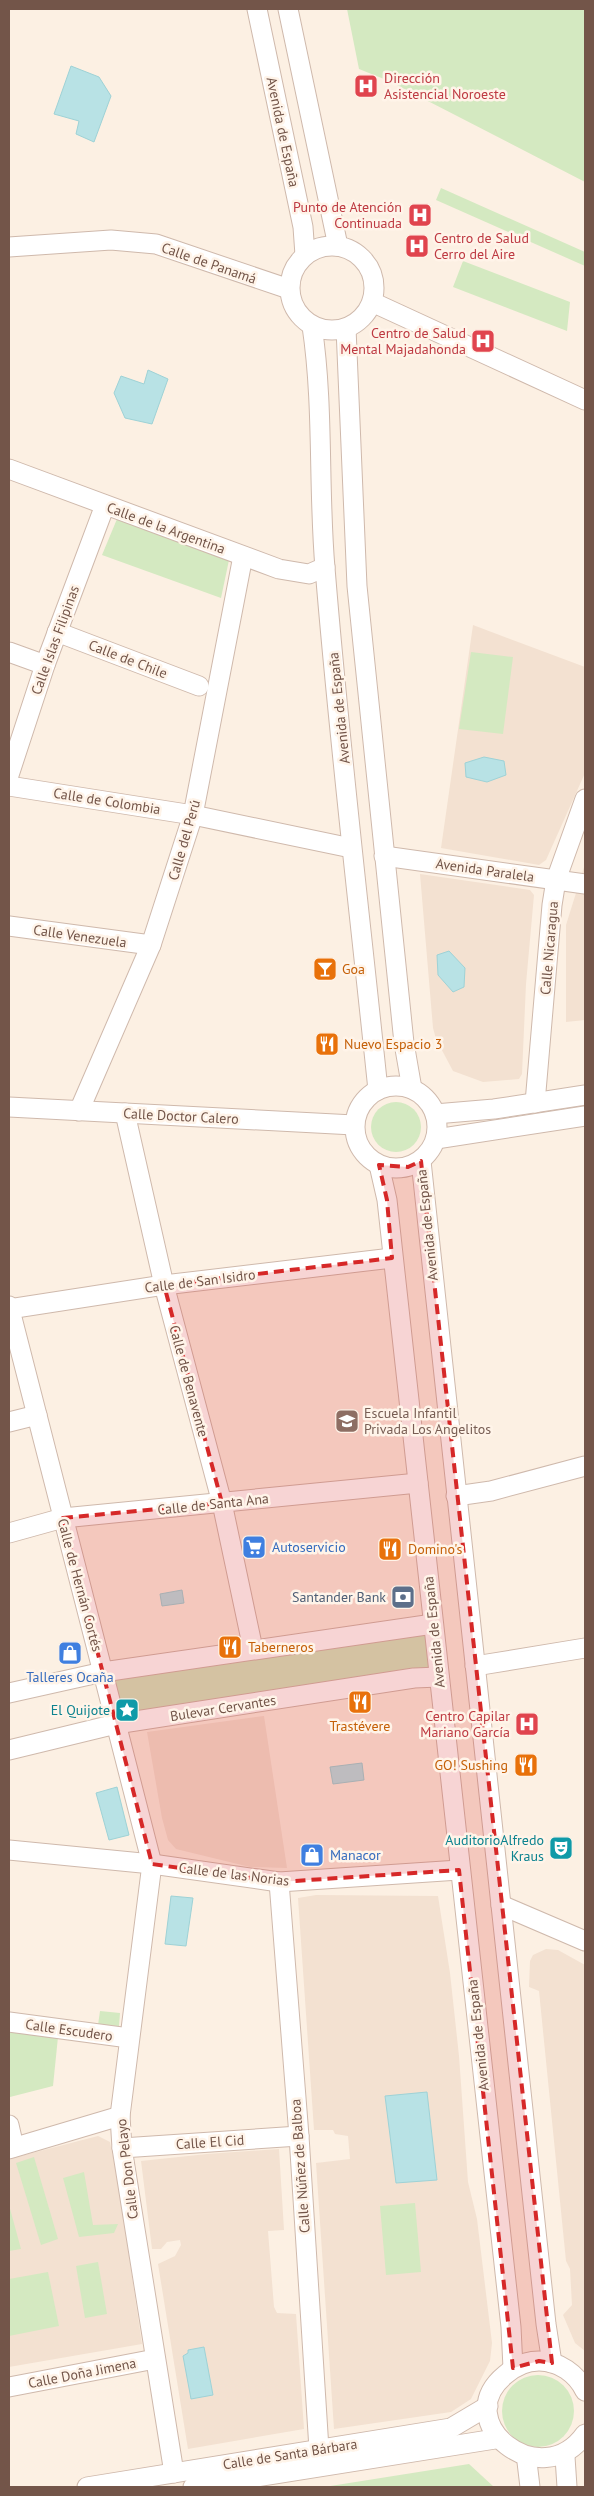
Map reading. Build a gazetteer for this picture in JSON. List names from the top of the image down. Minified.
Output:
{"streets":{"street":["Avenida de España","Calle de Panamá","Calle de la Argentina","Calle Islas Filipinas","Calle de Chile","Calle de Colombia","Calle del Perú","Avenida Paralela","Calle Venezuela","Calle Nicaragua","Calle Doctor Calero","Calle de San Isidro","Calle de Benavente","Calle de Santa Ana","Calle de Hernán Cortés","Bulevar Cervantes","Calle de las Norias","Calle Escudero","Calle El Cid","Calle Núñez de Balboa","Calle Don Pelayo","Calle Doña Jimena","Calle de Santa Bárbara"]},"crossings":[["Avenida de España","Calle de Panamá"],["Avenida de España","Calle de la Argentina"],["Avenida de España","Calle de Colombia"],["Avenida de España","Calle Doctor Calero"],["Avenida de España","Calle de San Isidro"],["Avenida de España","Calle de Santa Ana"],["Avenida de España","Bulevar Cervantes"],["Avenida de España","Calle de las Norias"],["Calle de la Argentina","Calle Islas Filipinas"],["Calle de la Argentina","Calle del Perú"],["Calle Islas Filipinas","Calle de Chile"],["Calle de Colombia","Calle del Perú"],["Calle del Perú","Calle Venezuela"],["Calle del Perú","Calle Doctor Calero"],["Avenida Paralela","Calle Nicaragua"],["Calle Doctor Calero","Calle de Benavente"],["Calle de San Isidro","Calle de Benavente"],["Calle de San Isidro","Calle de Hernán Cortés"],["Calle de Benavente","Calle de Santa Ana"],["Calle de Santa Ana","Calle de Hernán Cortés"],["Calle de Hernán Cortés","Bulevar Cervantes"],["Calle de Hernán Cortés","Calle de las Norias"],["Calle de Hernán Cortés","Calle Don Pelayo"],["Calle de las Norias","Calle Núñez de Balboa"],["Calle de las Norias","Calle Don Pelayo"],["Calle Escudero","Calle Don Pelayo"],["Calle El Cid","Calle Núñez de Balboa"],["Calle El Cid","Calle Don Pelayo"],["Calle Núñez de Balboa","Calle de Santa Bárbara"],["Calle Don Pelayo","Calle Doña Jimena"],["Calle Don Pelayo","Calle de Santa Bárbara"]],"places":{"hospital":["Dirección Asistencial Noroeste","Punto de Atención Continuada","Centro de Salud Cerro del Aire","Centro de Salud Mental Majadahonda","Centro Capilar Mariano García"],"bar":["Goa"],"restaurant":["Nuevo Espacio 3","Domino's","Taberneros","Trastévere","GO! Sushing"],"school or university":["Escuela Infantil Privada Los Angelitos"],"supermarket":["Autoservicio"],"bank":["Santander Bank"],"shop":["Talleres Ocaña","Manacor"],"place":["El Quijote"],"theatre":["AuditorioAlfredo Kraus"]}}
